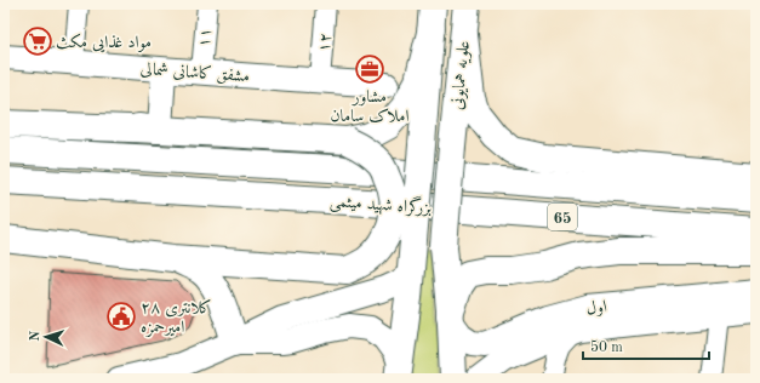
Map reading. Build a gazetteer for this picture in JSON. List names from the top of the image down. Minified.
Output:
{"streets":{"main road":["علویه همایونی","بزرگراه شهید میثمی","65"],"street":["۱۱","۱۲","مشفق کاشانی شمالی","اول"]},"crossings":[["۱۱","مشفق کاشانی شمالی"],["۱۲","مشفق کاشانی شمالی"],["علویه همایونی","اول"]],"places":{"supermarket":["مواد غذایی مکث"],"office":["مشاور املاک سامان"],"public building":["کلانتری ۲۸ امیرحمزه"]},"scale_bar":"50 m","north":"left"}
